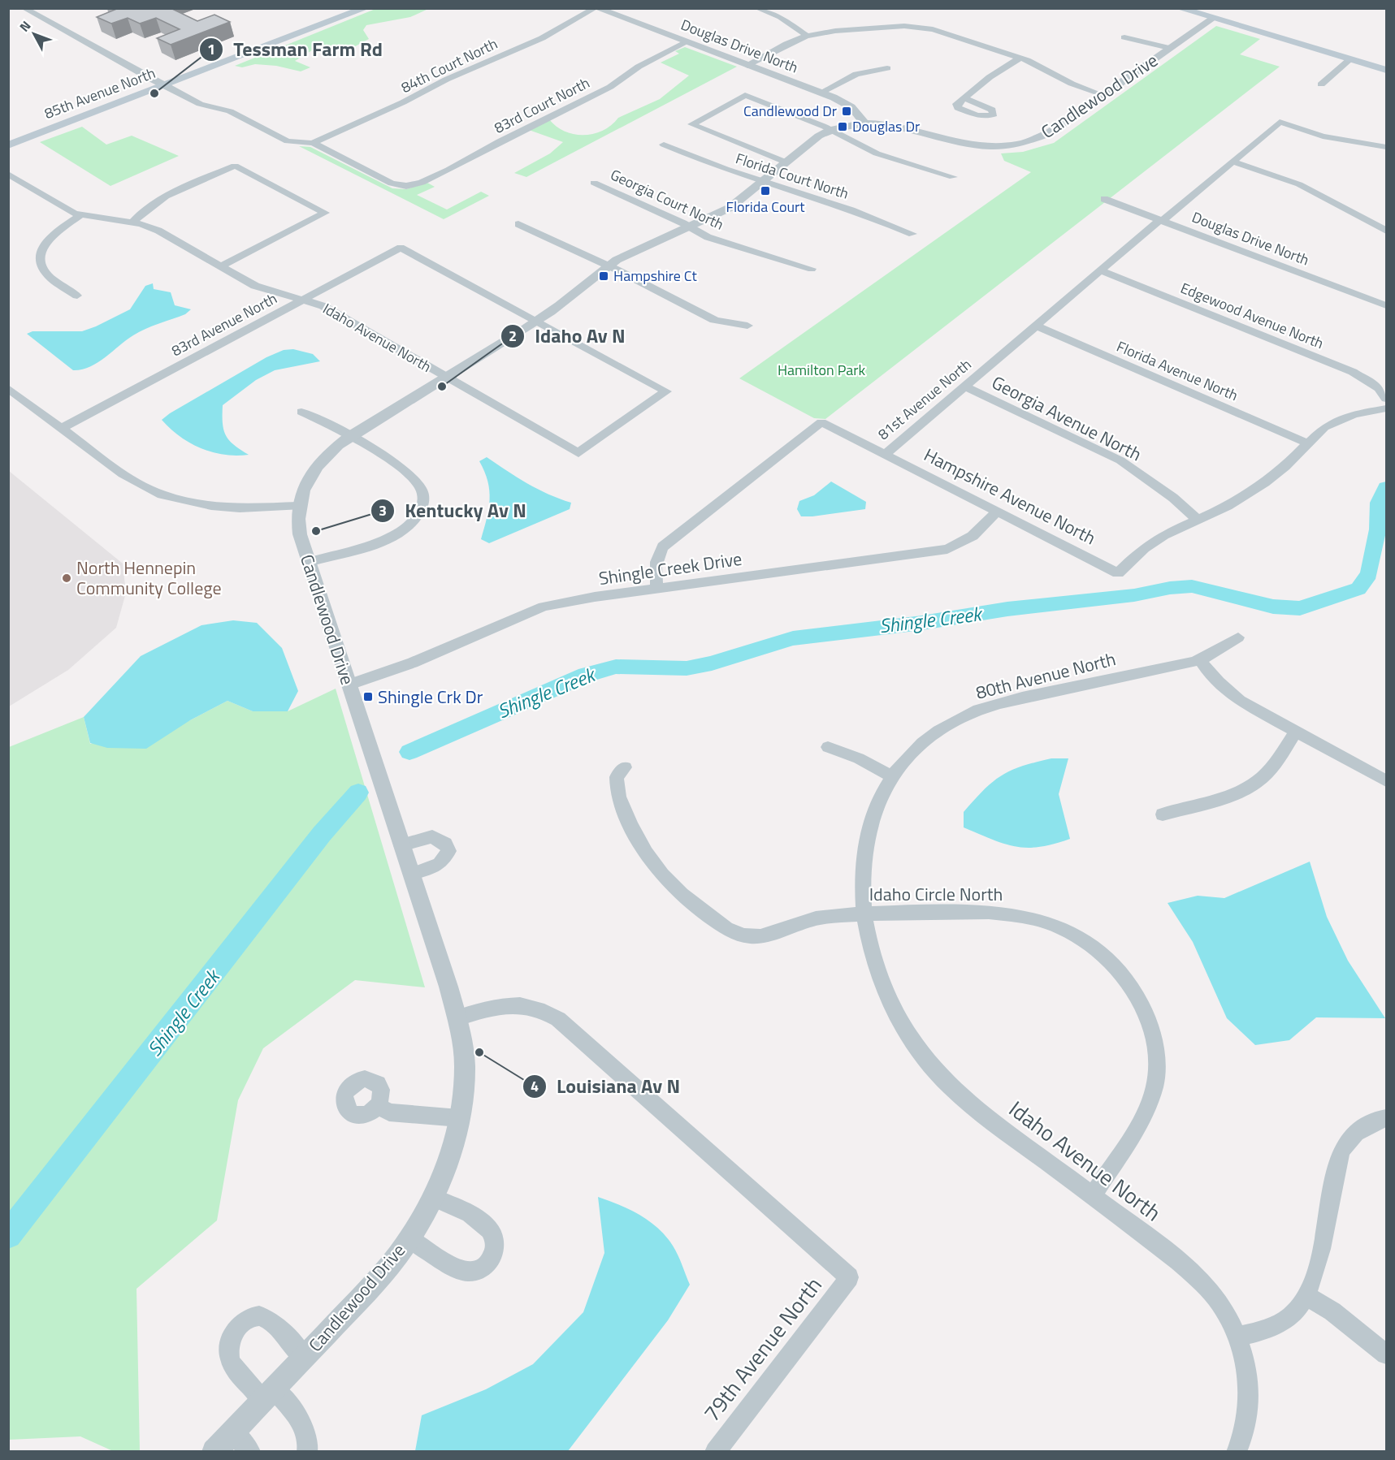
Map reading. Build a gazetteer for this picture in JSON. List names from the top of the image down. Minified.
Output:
{"streets":{"main road":["85th Avenue North"],"street":["Douglas Drive North","84th Court North","Candlewood Drive","83rd Court North","Florida Court North","Georgia Court North","Edgewood Avenue North","83rd Avenue North","Idaho Avenue North","Florida Avenue North","81st Avenue North","Georgia Avenue North","Hampshire Avenue North","Shingle Creek Drive","80th Avenue North","Idaho Circle North","79th Avenue North"]},"crossings":[["Douglas Drive North","84th Court North"],["Douglas Drive North","Candlewood Drive"],["Douglas Drive North","83rd Court North"],["Douglas Drive North","81st Avenue North"],["84th Court North","83rd Court North"],["Candlewood Drive","Florida Court North"],["Candlewood Drive","Georgia Court North"],["Candlewood Drive","83rd Avenue North"],["Candlewood Drive","Idaho Avenue North"],["Candlewood Drive","Shingle Creek Drive"],["Candlewood Drive","79th Avenue North"],["Edgewood Avenue North","81st Avenue North"],["83rd Avenue North","Idaho Avenue North"],["Idaho Avenue North","80th Avenue North"],["Idaho Avenue North","Idaho Circle North"],["Florida Avenue North","81st Avenue North"],["81st Avenue North","Georgia Avenue North"],["81st Avenue North","Hampshire Avenue North"],["81st Avenue North","Shingle Creek Drive"],["Georgia Avenue North","Hampshire Avenue North"],["Hampshire Avenue North","Shingle Creek Drive"],["80th Avenue North","Idaho Circle North"]],"water":["Shingle Creek"],"parks":["Hamilton Park"],"places":{"other":["Tessman Farm Rd","Idaho Av N","Kentucky Av N","North Hennepin Community College","Louisiana Av N"],"transit":["Candlewood Dr","Douglas Dr","Florida Court","Hampshire Ct","Shingle Crk Dr"]},"north":"top left"}
